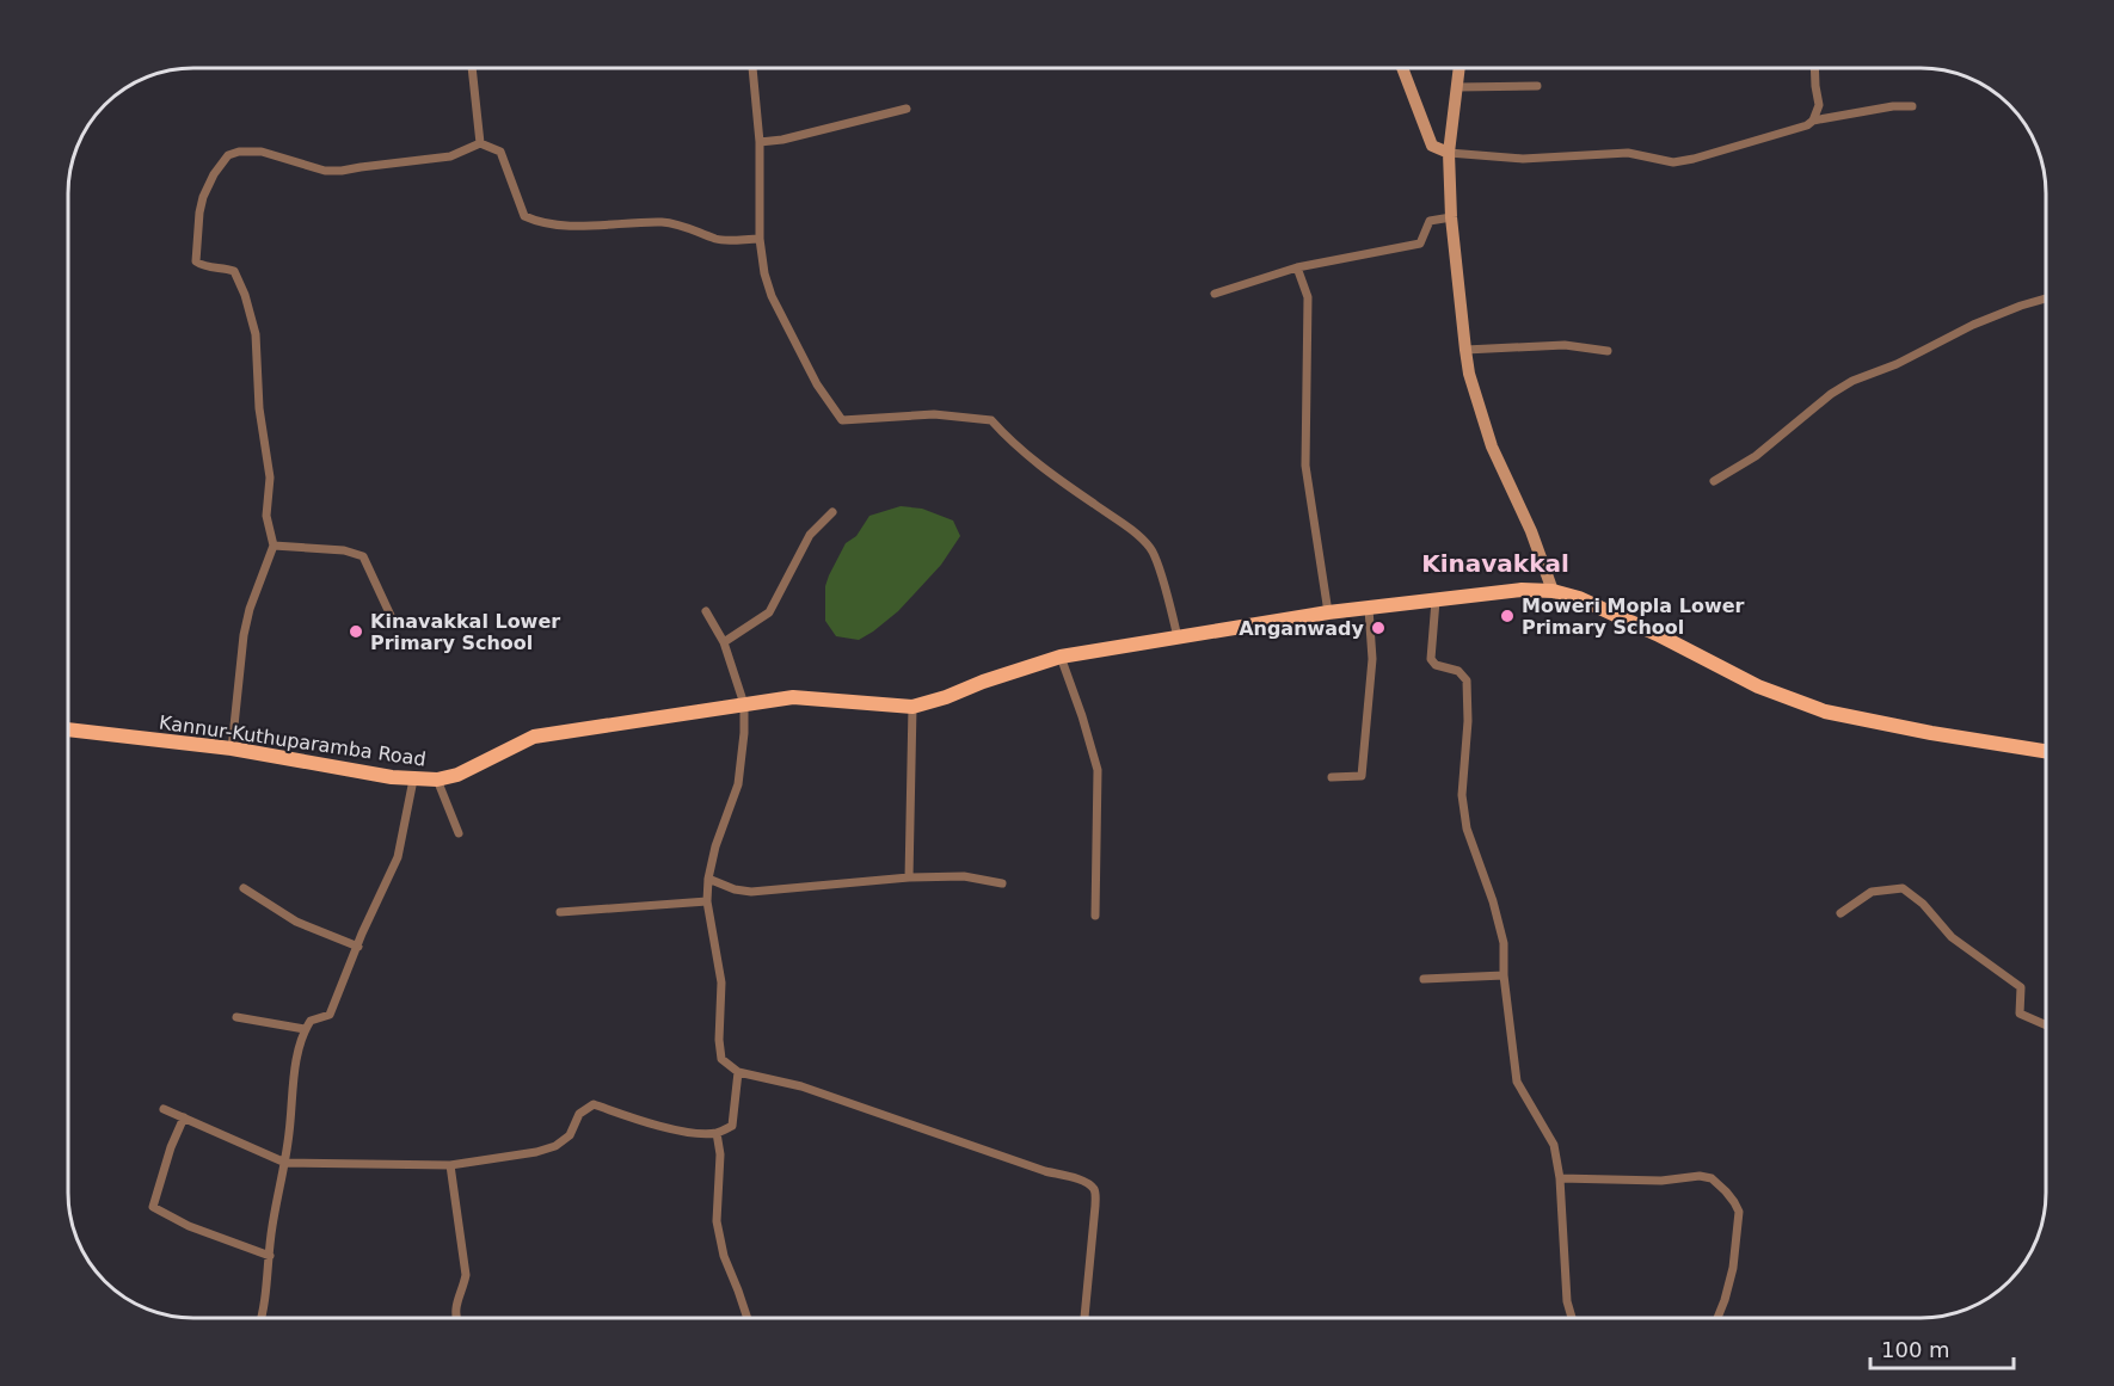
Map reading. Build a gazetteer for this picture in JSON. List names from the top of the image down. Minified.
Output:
{"streets":{"main road":["Kannur-Kuthuparamba Road"]},"districts":["Kinavakkal"],"places":["Moweri Mopla Lower Primary School","Anganwady","Kinavakkal Lower Primary School"],"scale_bar":"100 m"}
